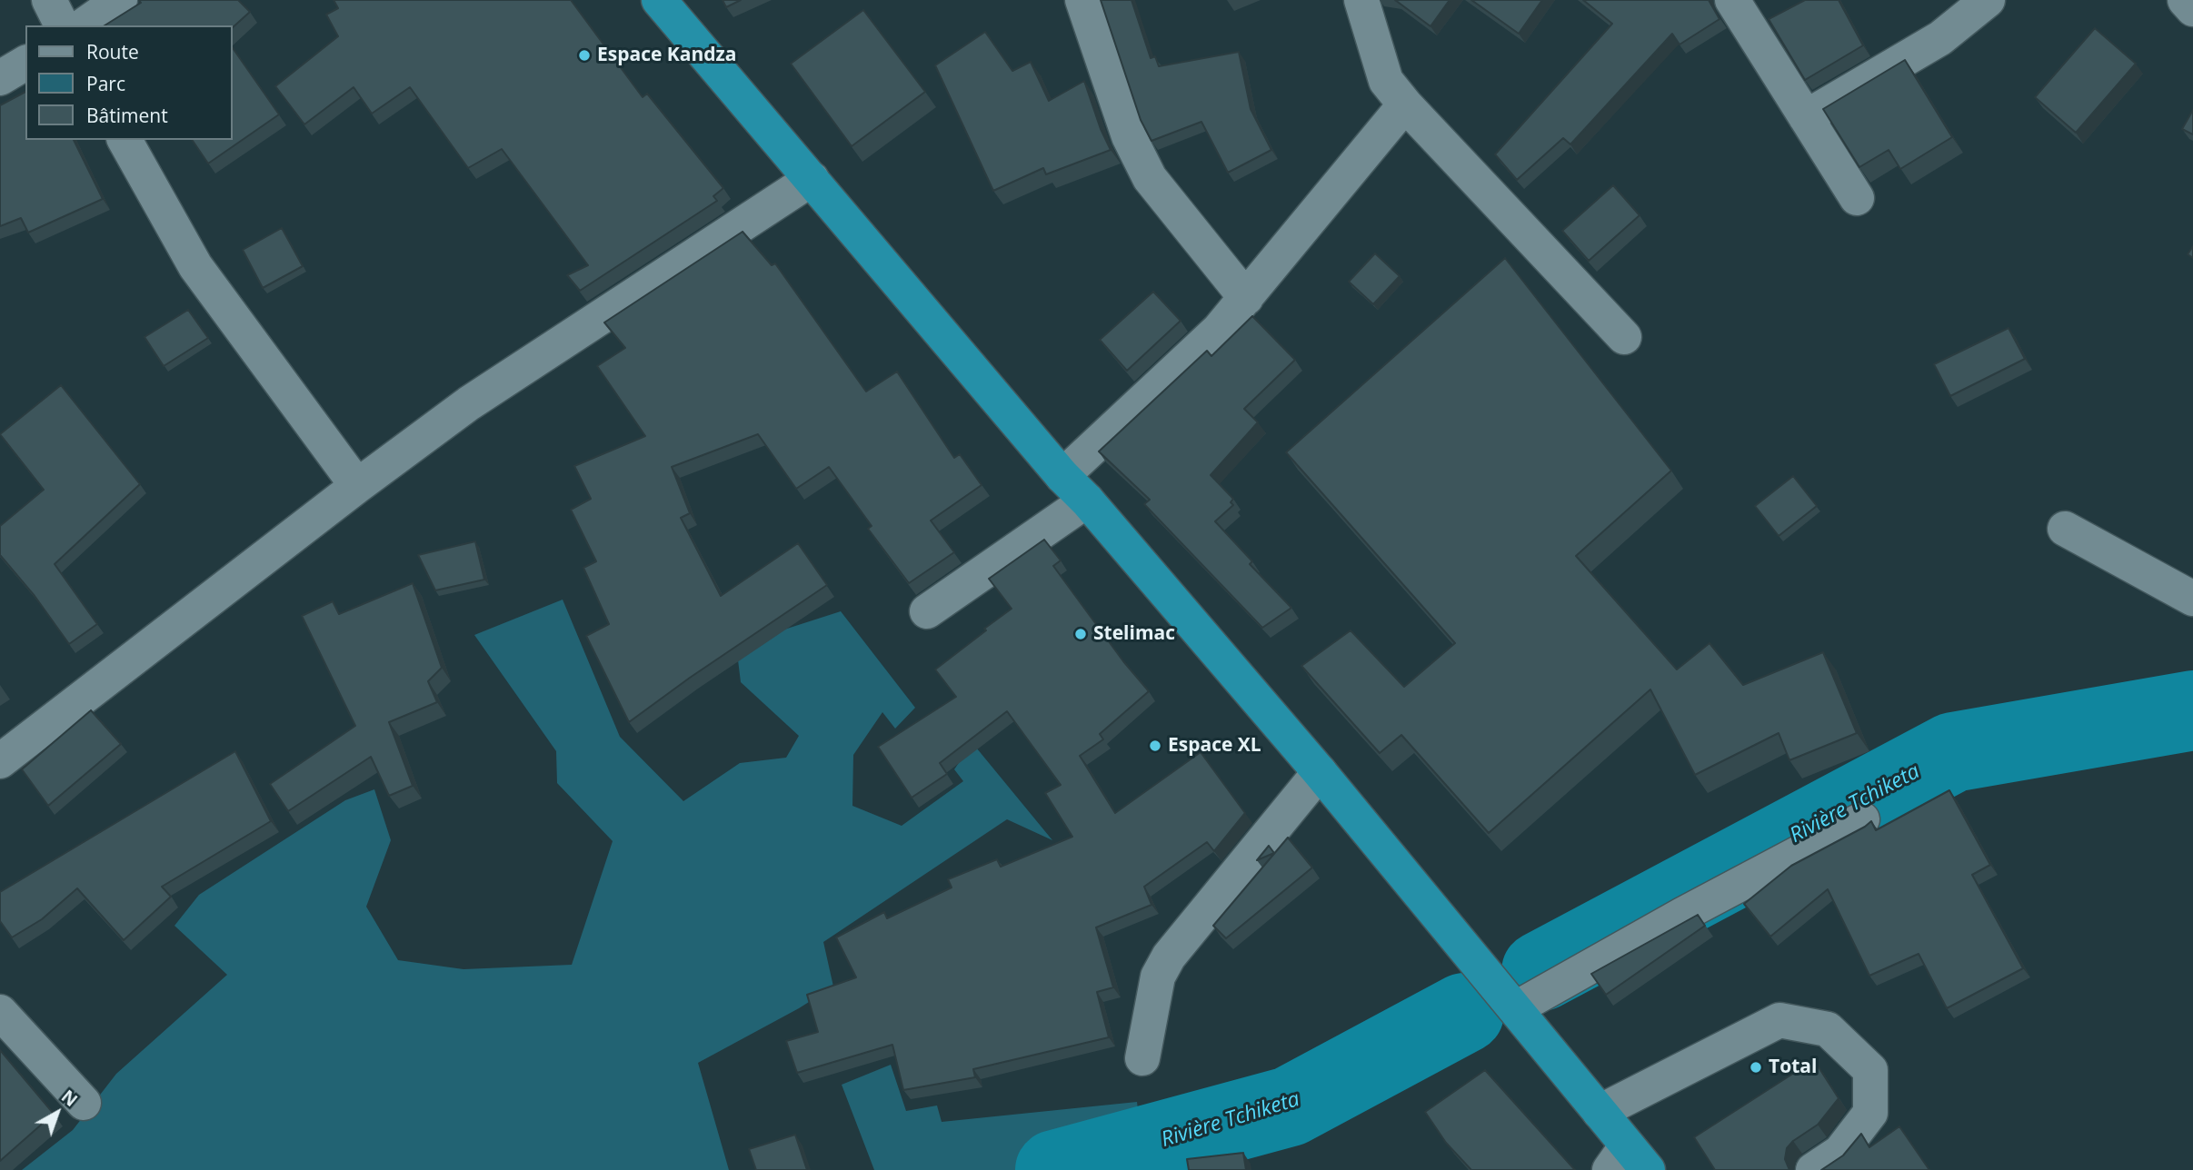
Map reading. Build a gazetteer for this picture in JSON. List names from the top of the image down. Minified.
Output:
{"water":["Rivière Tchiketa"],"places":["Espace Kandza","Stelimac","Espace XL","Total"],"legend":["Route","Parc","Bâtiment"],"north":"top right"}
